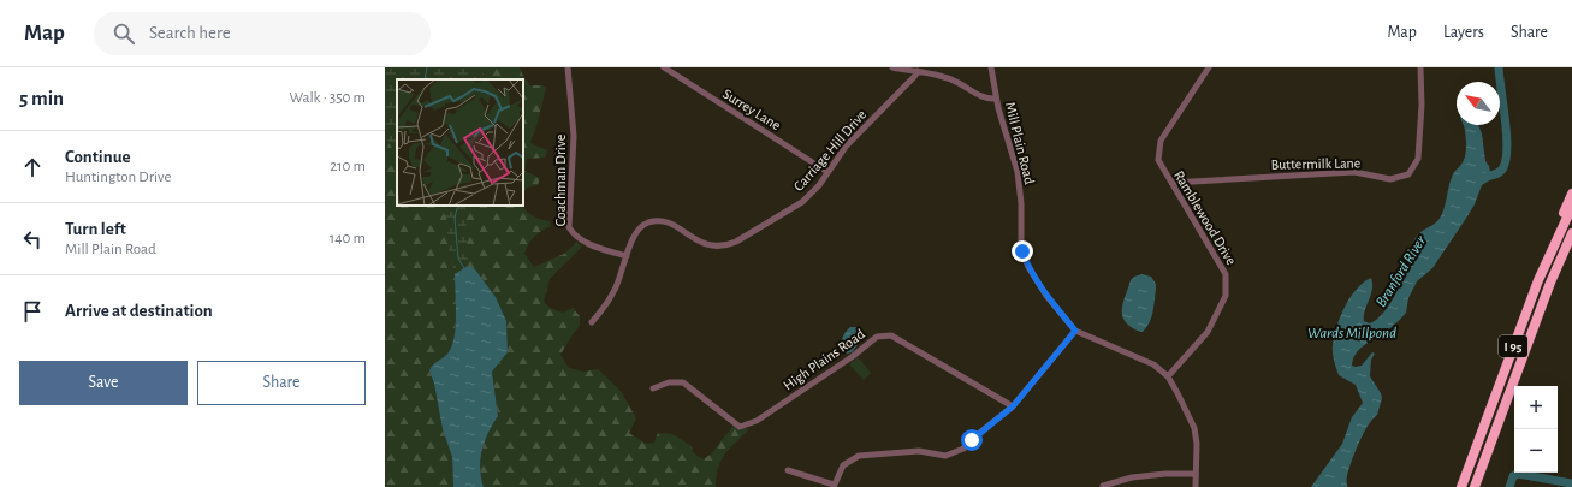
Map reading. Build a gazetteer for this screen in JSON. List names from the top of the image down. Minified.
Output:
{"streets":{"highway":["I 95"],"street":["Surrey Lane","Mill Plain Road","Carriage Hill Drive","Buttermilk Lane","Coachman Drive","Ramblewood Drive","High Plains Road"]},"crossings":[["Surrey Lane","Carriage Hill Drive"],["Mill Plain Road","Ramblewood Drive"],["Carriage Hill Drive","Coachman Drive"],["Buttermilk Lane","Ramblewood Drive"]],"water":["Branford River","Wards Millpond"],"north":"top left","page":{"header":"Map","search":"Search here","nav":["Map","Layers","Share"],"heading":["5 min","Walk · 350 m"],"list":[["Continue","Huntington Drive","210 m"],["Turn left","Mill Plain Road","140 m"],"Arrive at destination"],"buttons":["Save","Share"],"map_buttons":["+","−"]}}
